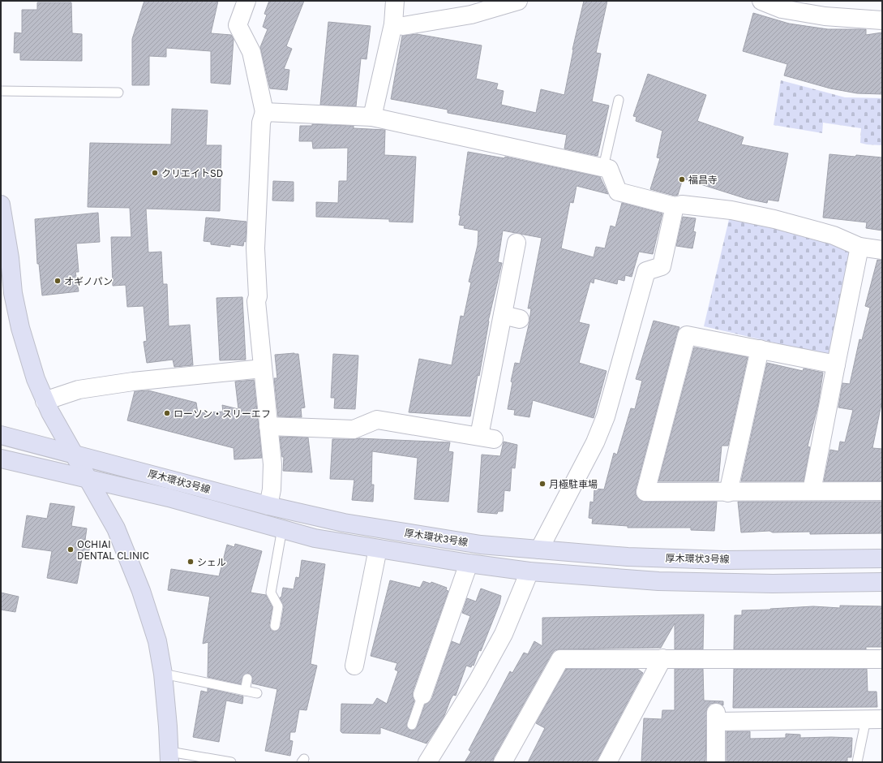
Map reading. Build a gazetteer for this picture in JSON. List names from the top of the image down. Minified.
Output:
{"streets":{"street":["厚木環状3号線"]},"places":["クリエイトSD","福昌寺","オギノパン","ローソン・スリーエフ","月極駐車場","OCHIAI DENTAL CLINIC","シェル"]}
